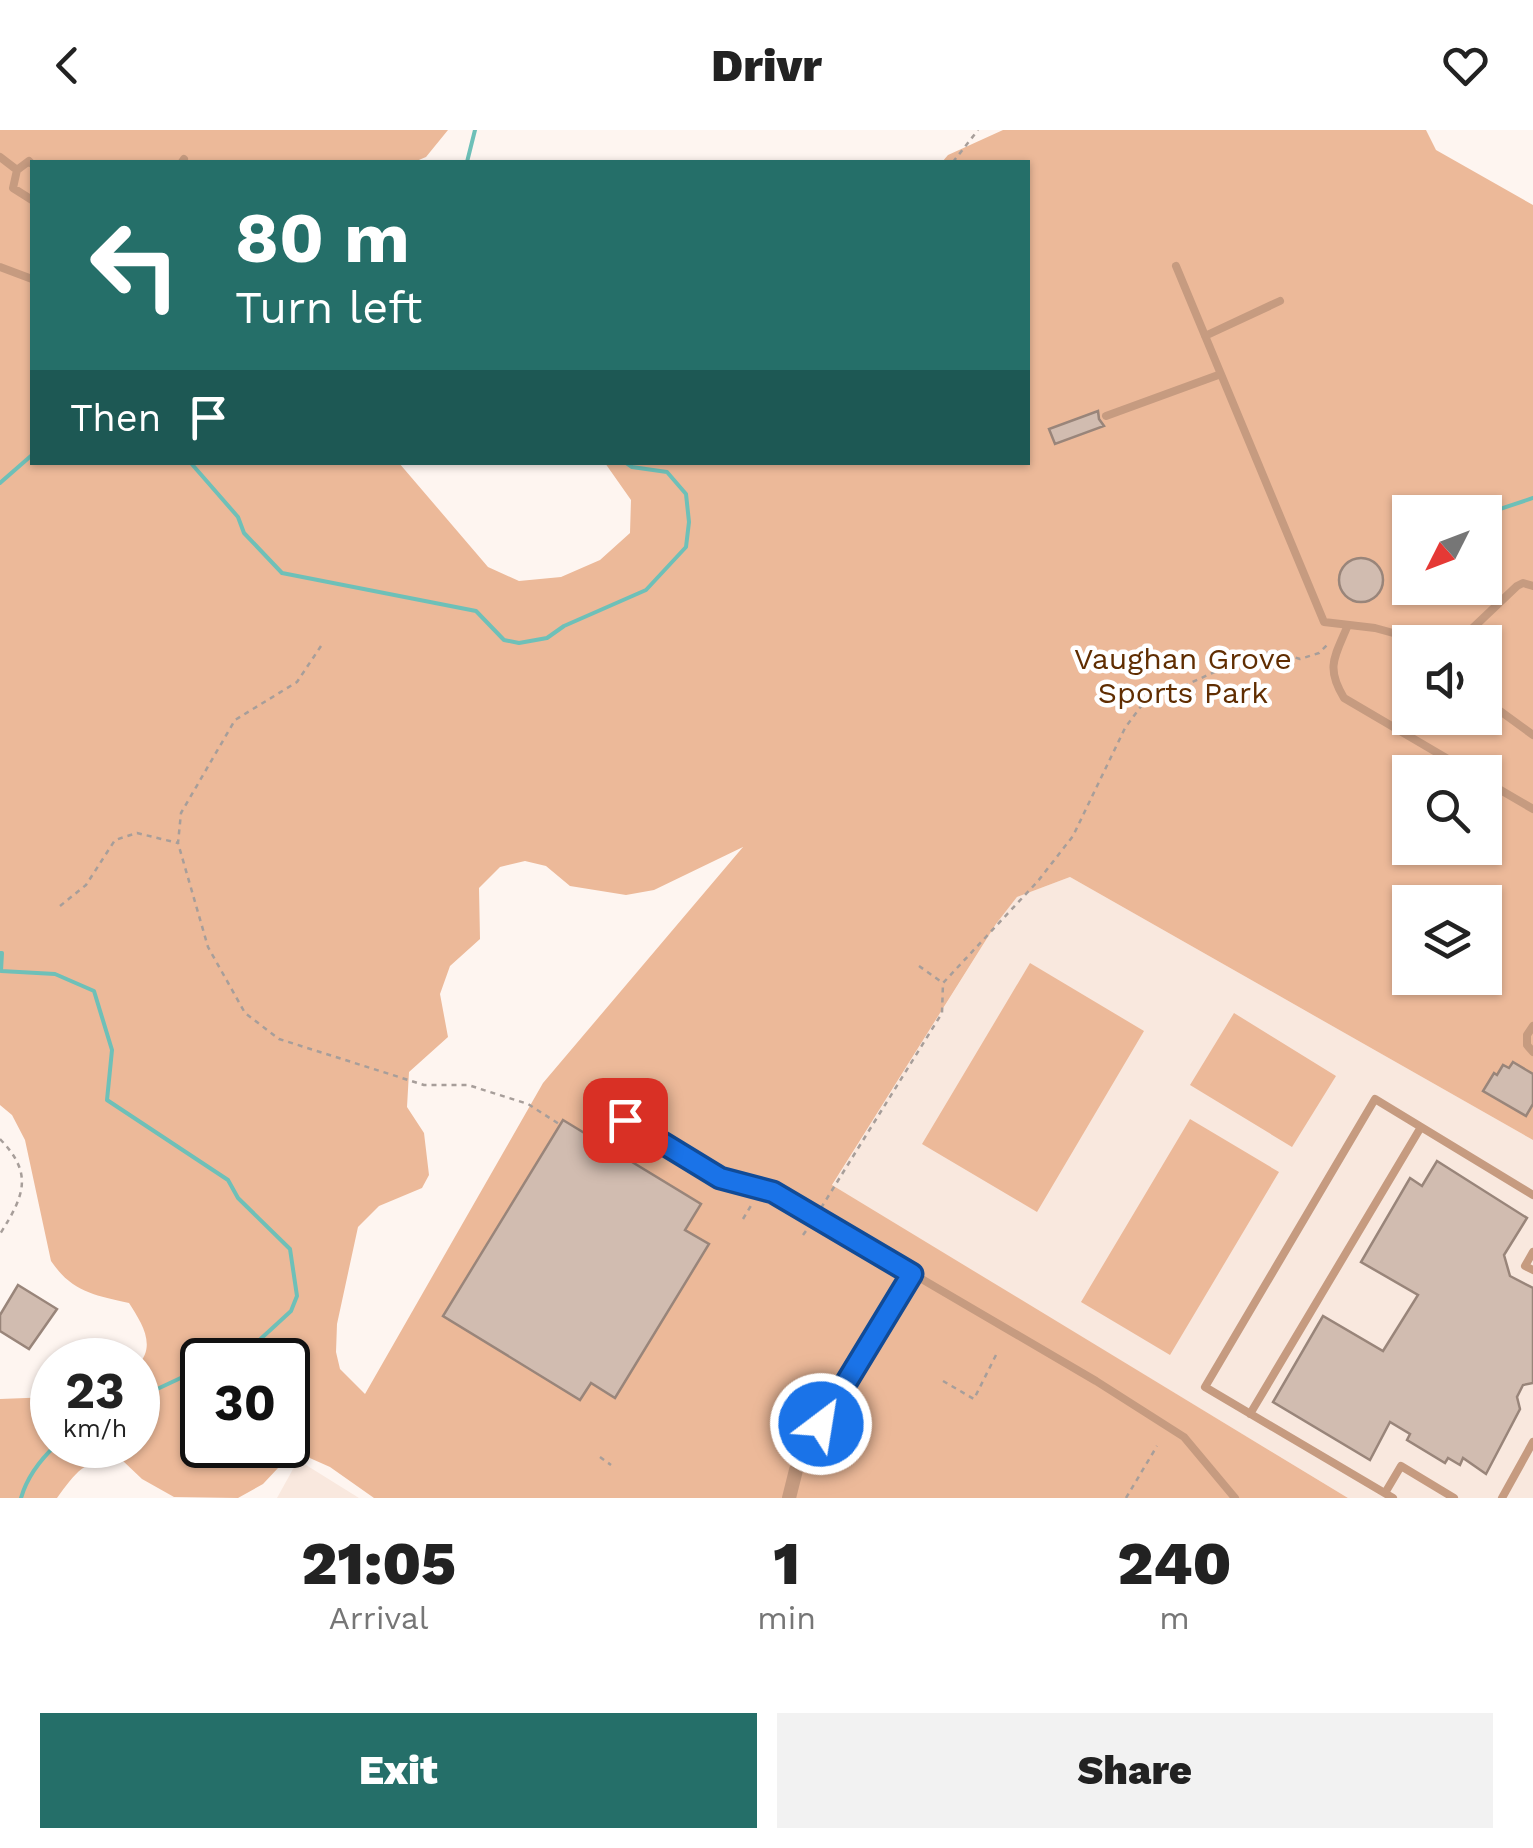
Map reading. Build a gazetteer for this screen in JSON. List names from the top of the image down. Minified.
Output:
{"parks":["Vaughan Grove Sports Park"],"north":"bottom left","page":{"header":"Drivr","turn":["80 m","Turn left"],"then":"Then","speed":"23 km/h","limit":"30","eta":["21:05","Arrival","1","min","240","m"],"buttons":["Exit","Share"]}}
